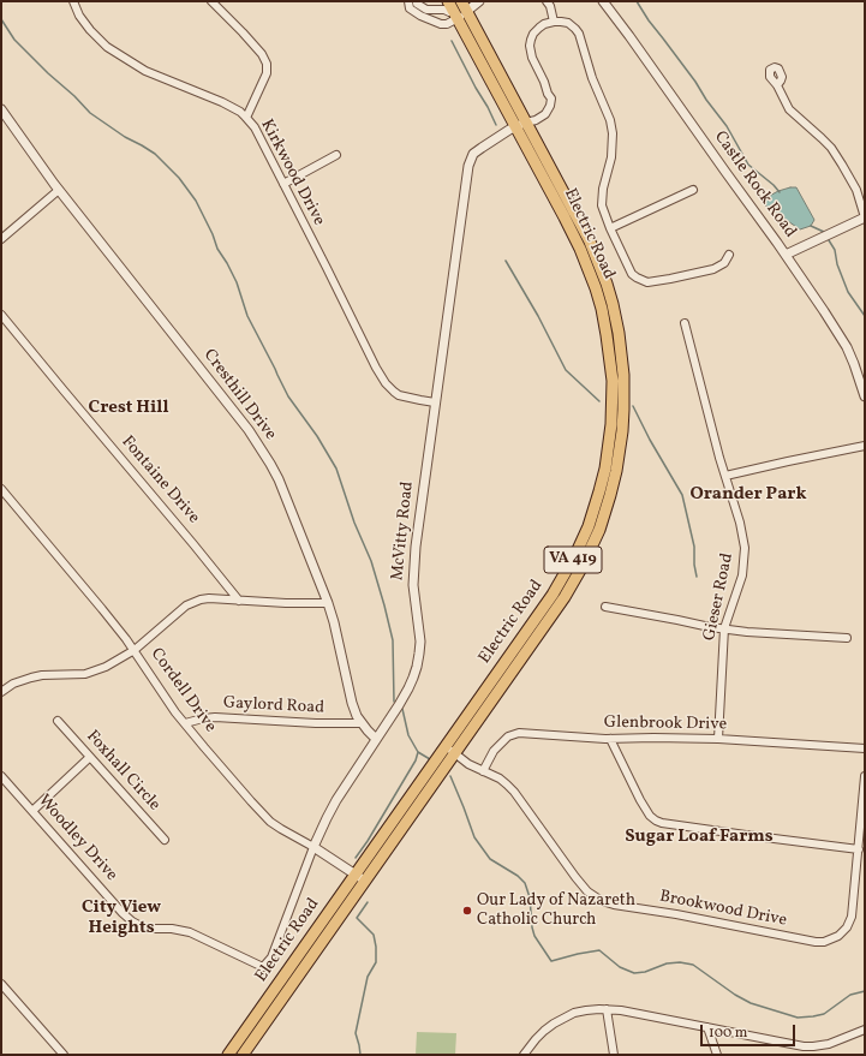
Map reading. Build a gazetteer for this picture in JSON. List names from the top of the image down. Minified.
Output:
{"streets":{"main road":["Electric Road","VA 419"],"street":["Kirkwood Drive","Castle Rock Road","Cresthill Drive","Fontaine Drive","McVitty Road","Gieser Road","Cordell Drive","Gaylord Road","Glenbrook Drive","Foxhall Circle","Woodley Drive","Brookwood Drive"]},"crossings":[["Kirkwood Drive","McVitty Road"],["Electric Road","McVitty Road"],["Electric Road","Cordell Drive"],["Electric Road","Brookwood Drive"],["Cresthill Drive","McVitty Road"],["Cresthill Drive","Gaylord Road"],["McVitty Road","Cordell Drive"],["McVitty Road","Woodley Drive"],["Gieser Road","Glenbrook Drive"],["Cordell Drive","Gaylord Road"],["Glenbrook Drive","Brookwood Drive"]],"districts":["Crest Hill","Orander Park","Sugar Loaf Farms","City View Heights"],"places":["Our Lady of Nazareth Catholic Church"],"scale_bar":"100 m"}
